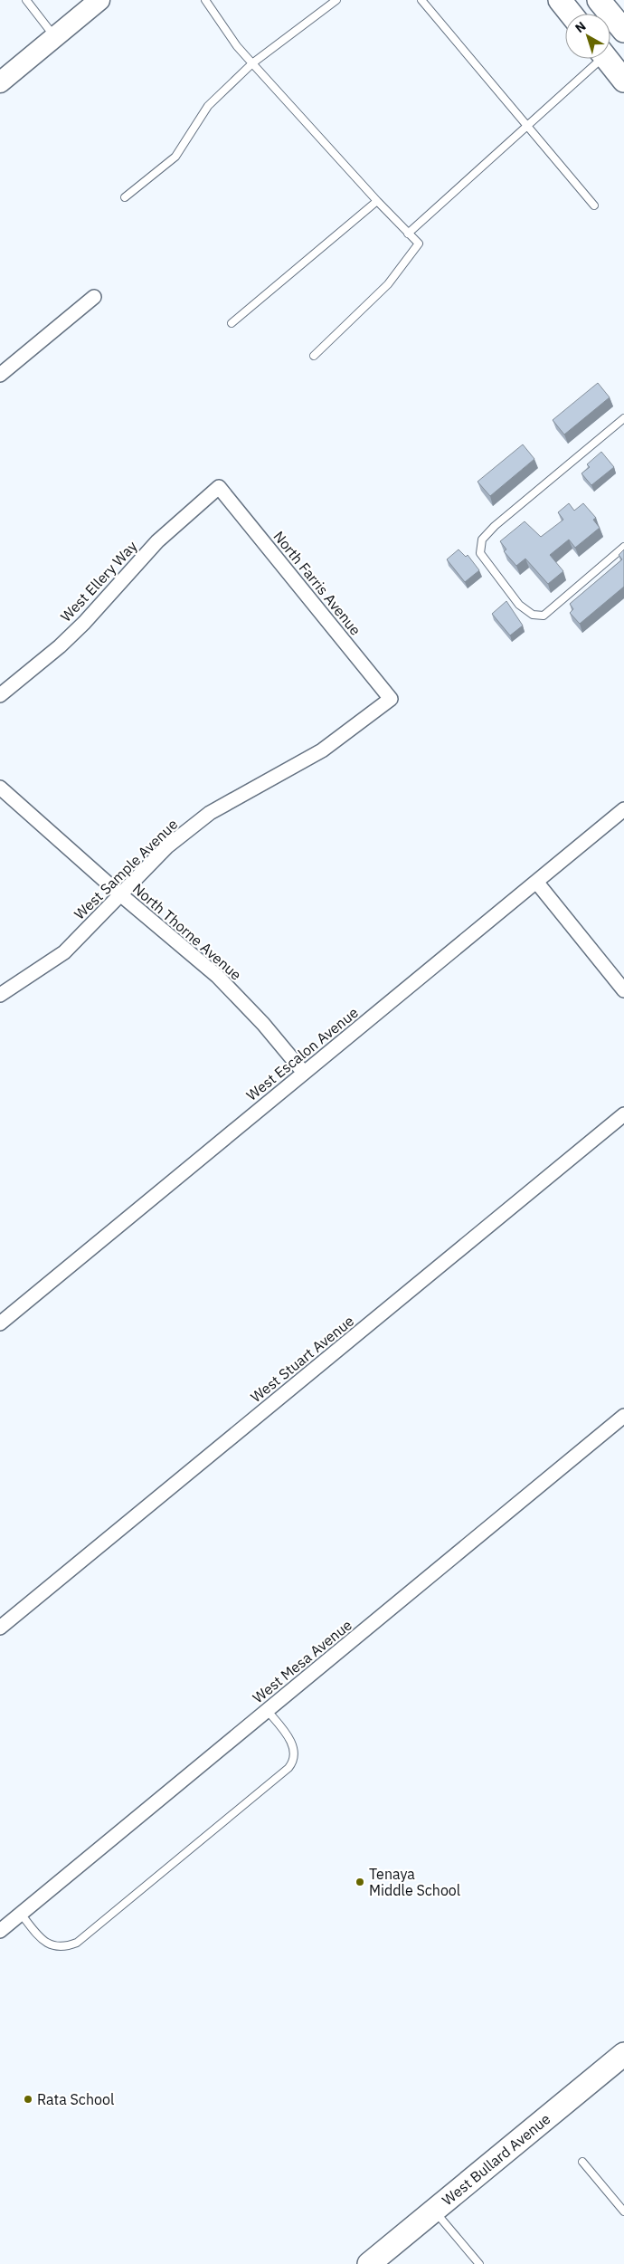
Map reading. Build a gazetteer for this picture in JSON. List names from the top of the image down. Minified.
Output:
{"streets":{"main road":["West Bullard Avenue"],"street":["West Ellery Way","North Farris Avenue","West Sample Avenue","North Thorne Avenue","West Escalon Avenue","West Stuart Avenue","West Mesa Avenue"]},"crossings":[["West Ellery Way","North Farris Avenue"],["North Farris Avenue","West Sample Avenue"],["West Sample Avenue","North Thorne Avenue"],["North Thorne Avenue","West Escalon Avenue"]],"places":["Tenaya Middle School","Rata School"],"north":"top left"}
